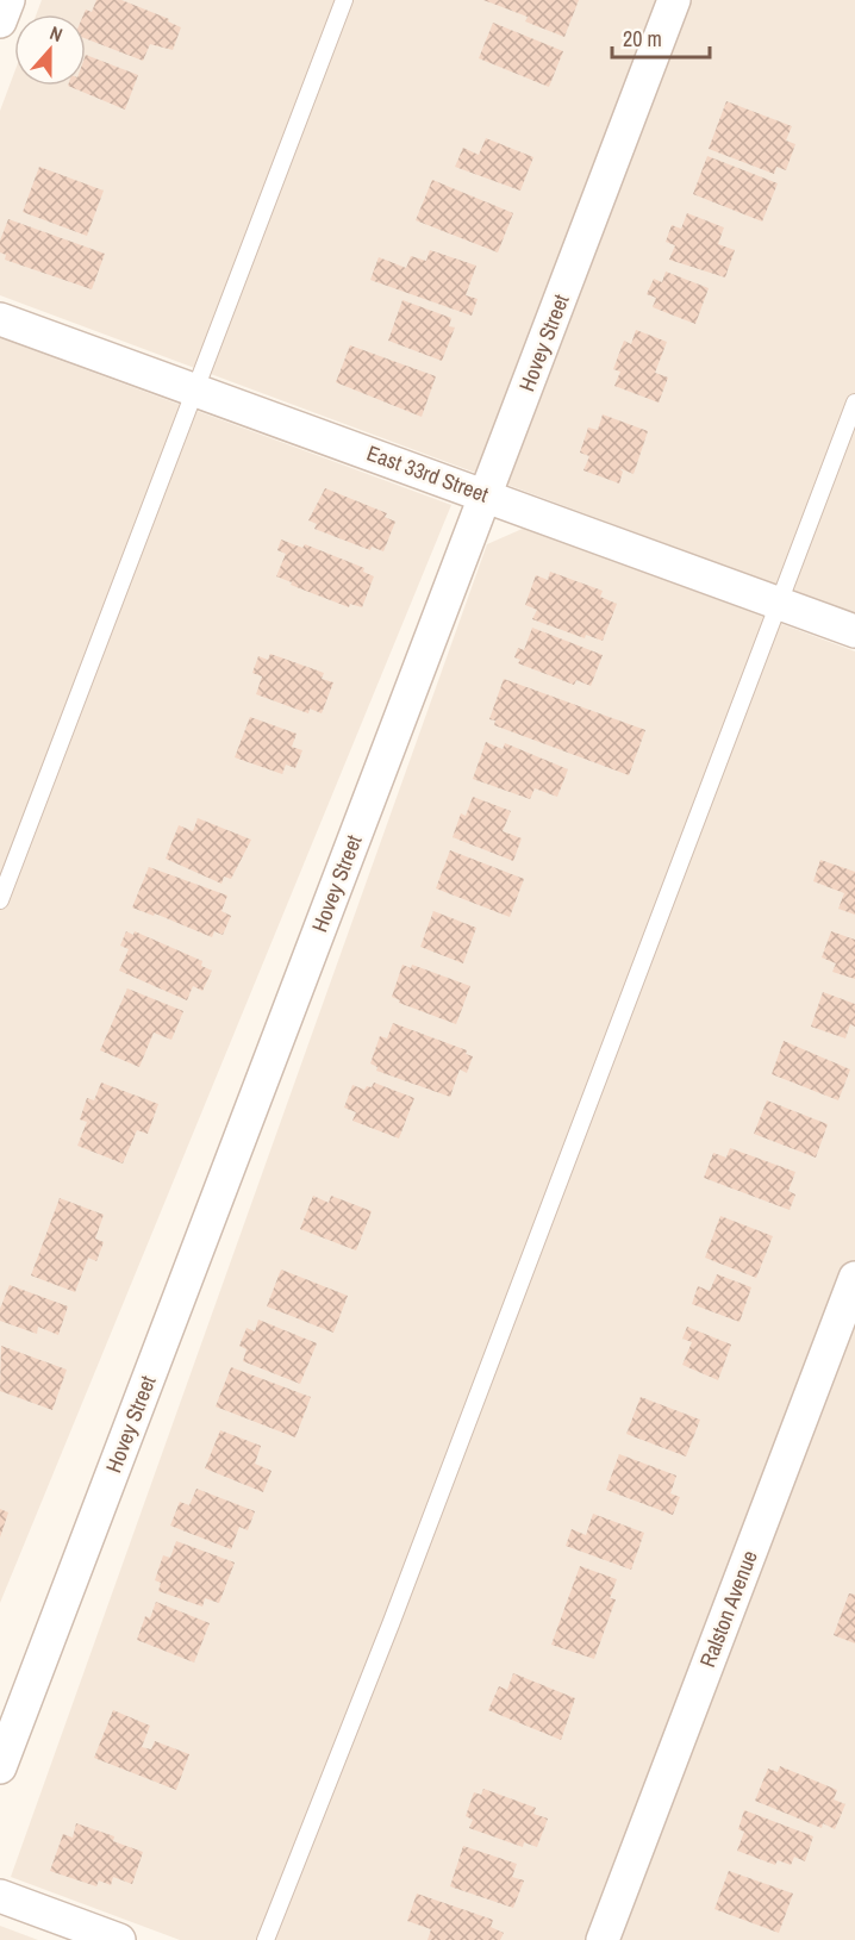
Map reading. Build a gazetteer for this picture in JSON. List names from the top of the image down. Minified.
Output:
{"streets":{"street":["Hovey Street","East 33rd Street","Ralston Avenue"]},"crossings":[["Hovey Street","East 33rd Street"]],"scale_bar":"20 m","north":"top"}
